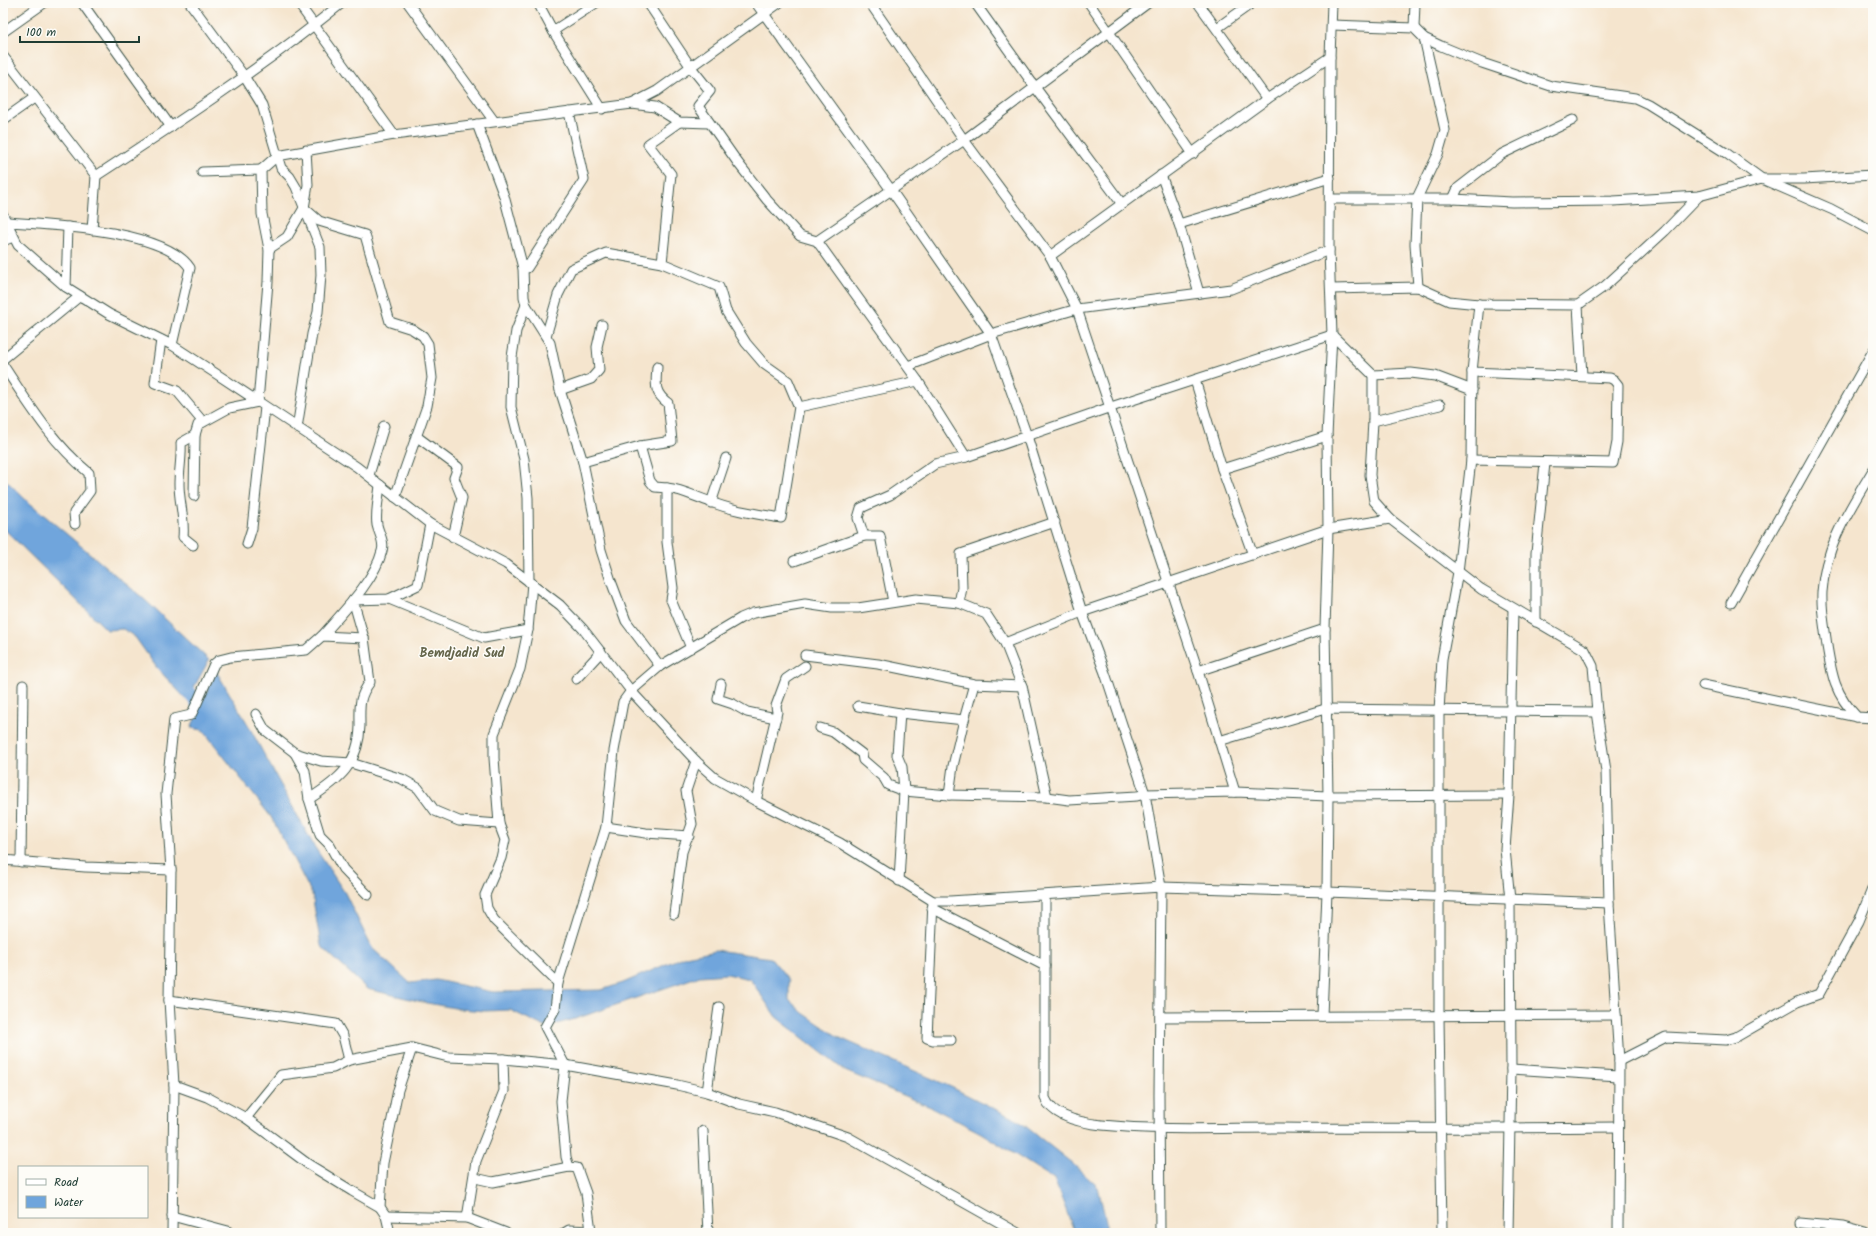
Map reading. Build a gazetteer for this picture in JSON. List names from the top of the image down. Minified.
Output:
{"districts":["Bemdjadid Sud"],"legend":["Road","Water"],"scale_bar":"100 m"}
